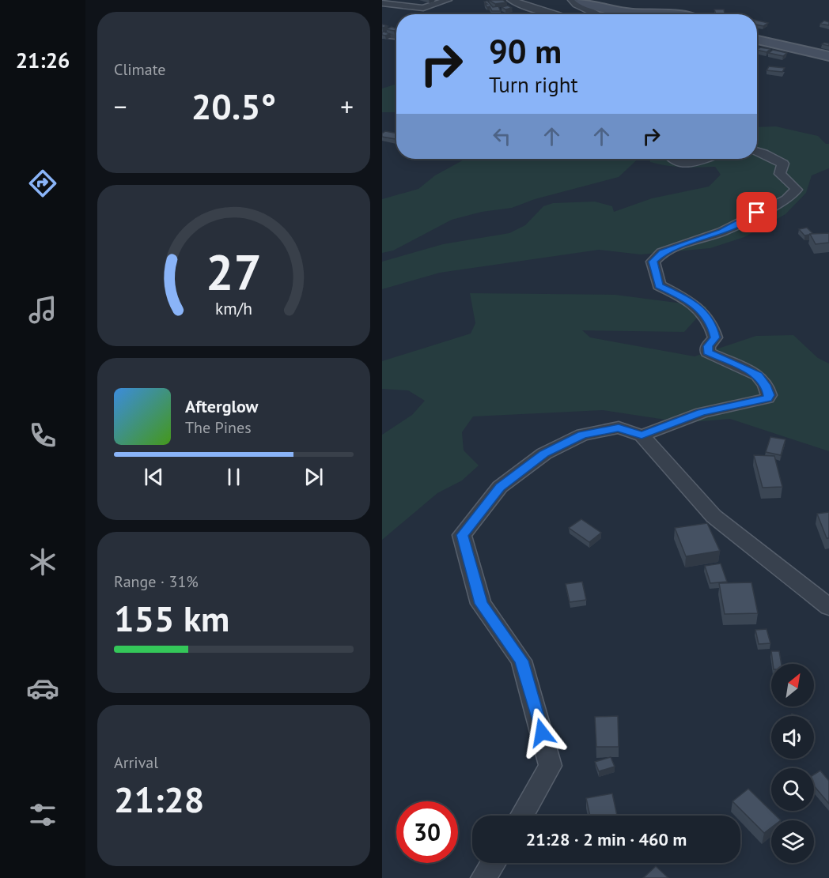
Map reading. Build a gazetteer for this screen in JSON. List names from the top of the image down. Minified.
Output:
{"north":"top right","page":{"tabs":"21:26","tile":["Climate",["Range · 31%","155 km"],["Arrival","21:28"]],"turn":["90 m","Turn right"],"heat":["−","20.5°","+"],"song":["Afterglow","The Pines"],"limit":"30","trip":"21:28 · 2 min · 460 m","gauge":["27","km/h"]}}
